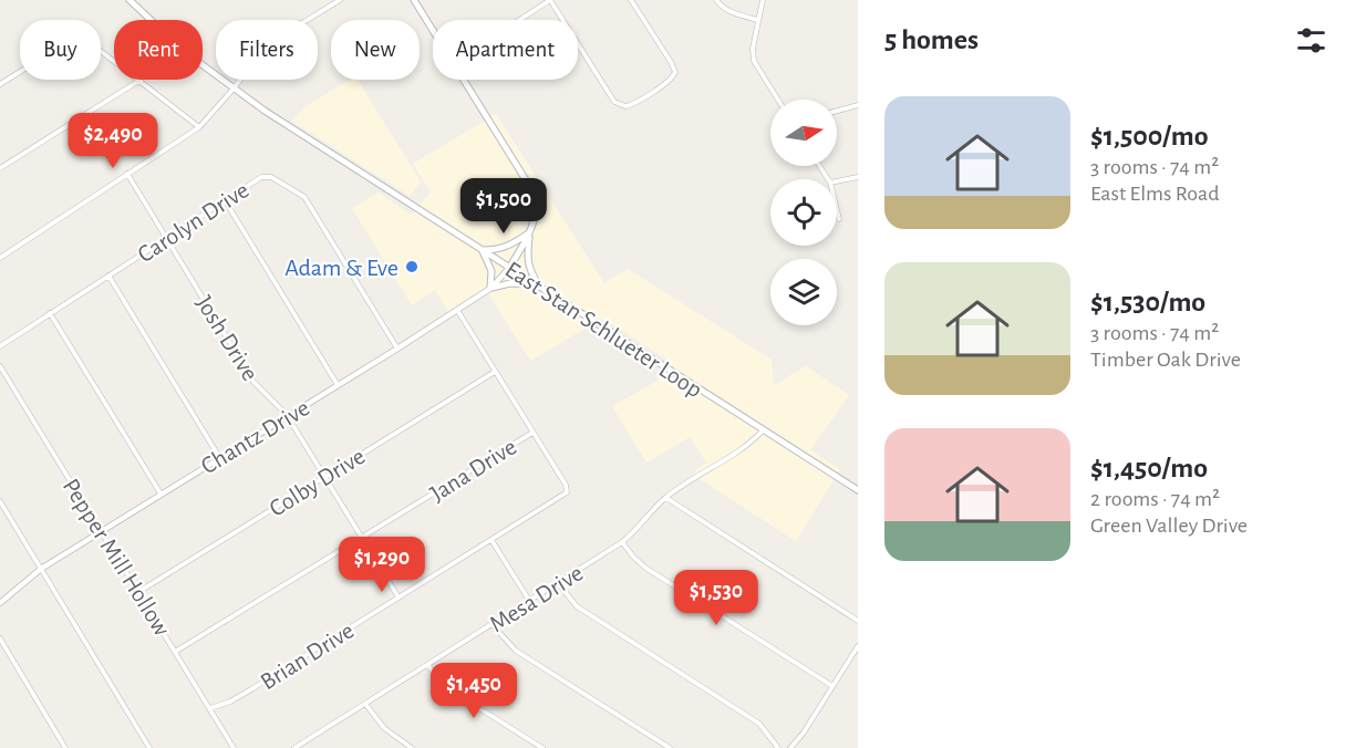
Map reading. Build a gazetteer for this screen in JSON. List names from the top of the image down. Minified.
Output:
{"streets":{"main road":["East Stan Schlueter Loop"],"street":["Carolyn Drive","Josh Drive","Chantz Drive","Jana Drive","Colby Drive","Pepper Mill Hollow","Mesa Drive","Brian Drive"]},"crossings":[["Carolyn Drive","Josh Drive"],["Carolyn Drive","Chantz Drive"],["East Stan Schlueter Loop","Chantz Drive"],["East Stan Schlueter Loop","Mesa Drive"],["Josh Drive","Chantz Drive"],["Josh Drive","Jana Drive"],["Josh Drive","Colby Drive"],["Josh Drive","Brian Drive"],["Chantz Drive","Pepper Mill Hollow"],["Jana Drive","Pepper Mill Hollow"],["Jana Drive","Brian Drive"],["Colby Drive","Pepper Mill Hollow"],["Pepper Mill Hollow","Brian Drive"]],"places":["Adam & Eve"],"north":"right","page":{"heading":"5 homes","chip":["Buy","Rent","Filters","New","Apartment"],"list":[{"name":"$1,500/mo","note":"3 rooms · 74 m² · East Elms Road"},{"name":"$1,530/mo","note":"3 rooms · 74 m² · Timber Oak Drive"},{"name":"$1,450/mo","note":"2 rooms · 74 m² · Green Valley Drive"}],"price":["$2,490","$1,500","$1,290","$1,530","$1,450"]}}
